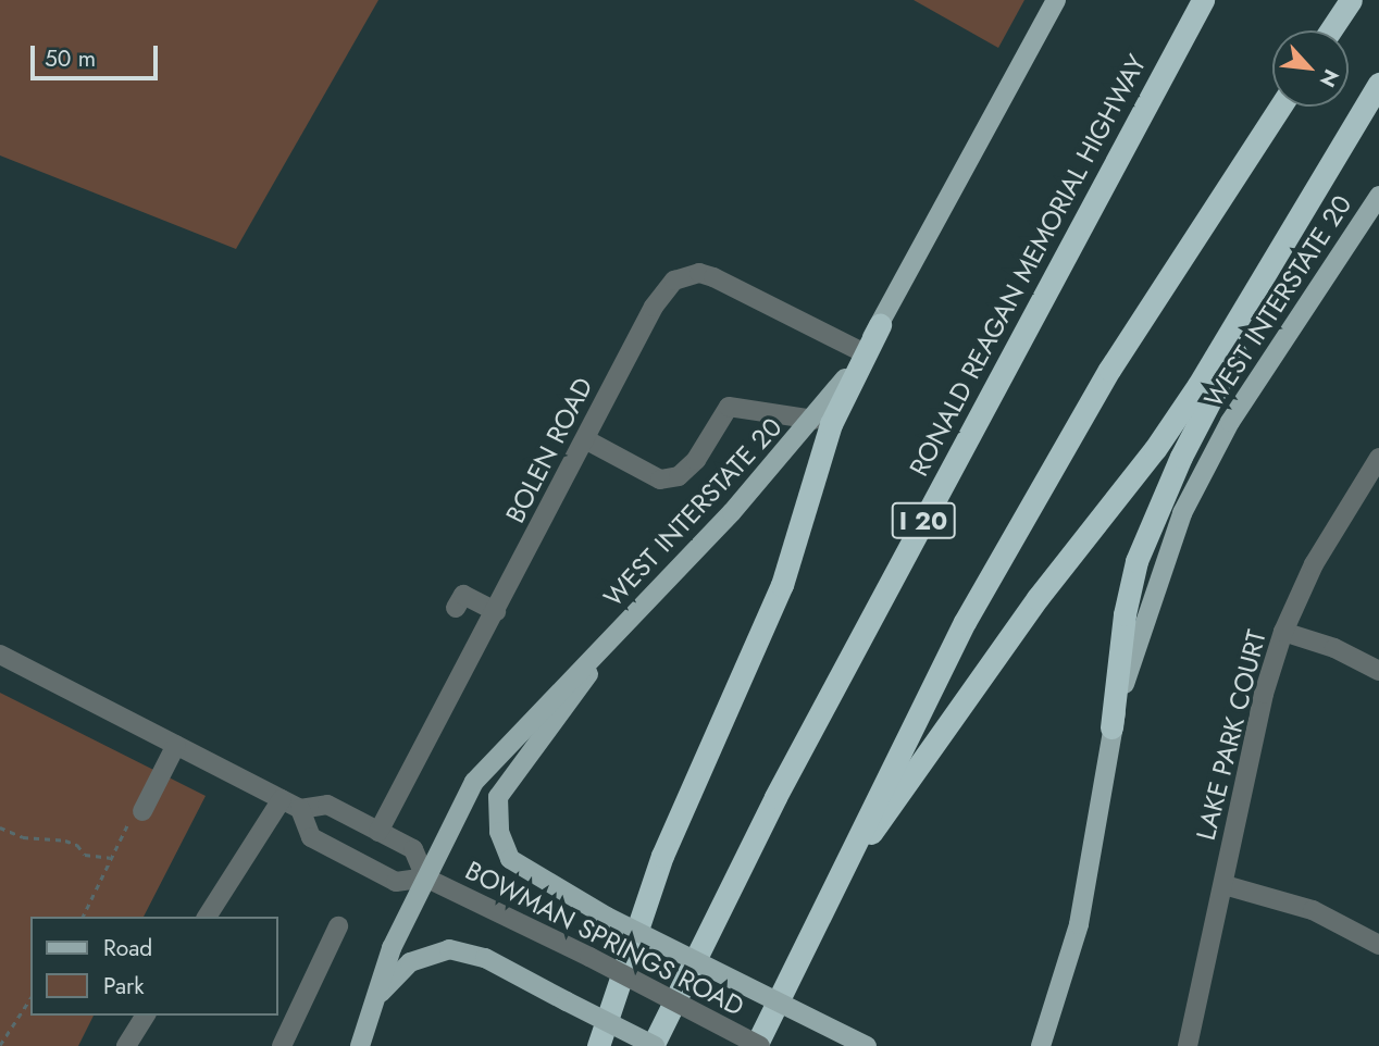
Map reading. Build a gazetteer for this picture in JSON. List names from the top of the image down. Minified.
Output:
{"streets":{"highway":["RONALD REAGAN MEMORIAL HIGHWAY","I 20"],"main road":["WEST INTERSTATE 20"],"street":["BOLEN ROAD","LAKE PARK COURT","BOWMAN SPRINGS ROAD"]},"crossings":[["WEST INTERSTATE 20","BOLEN ROAD"],["WEST INTERSTATE 20","BOWMAN SPRINGS ROAD"]],"legend":["Road","Park"],"scale_bar":"50 m","north":"bottom right"}
